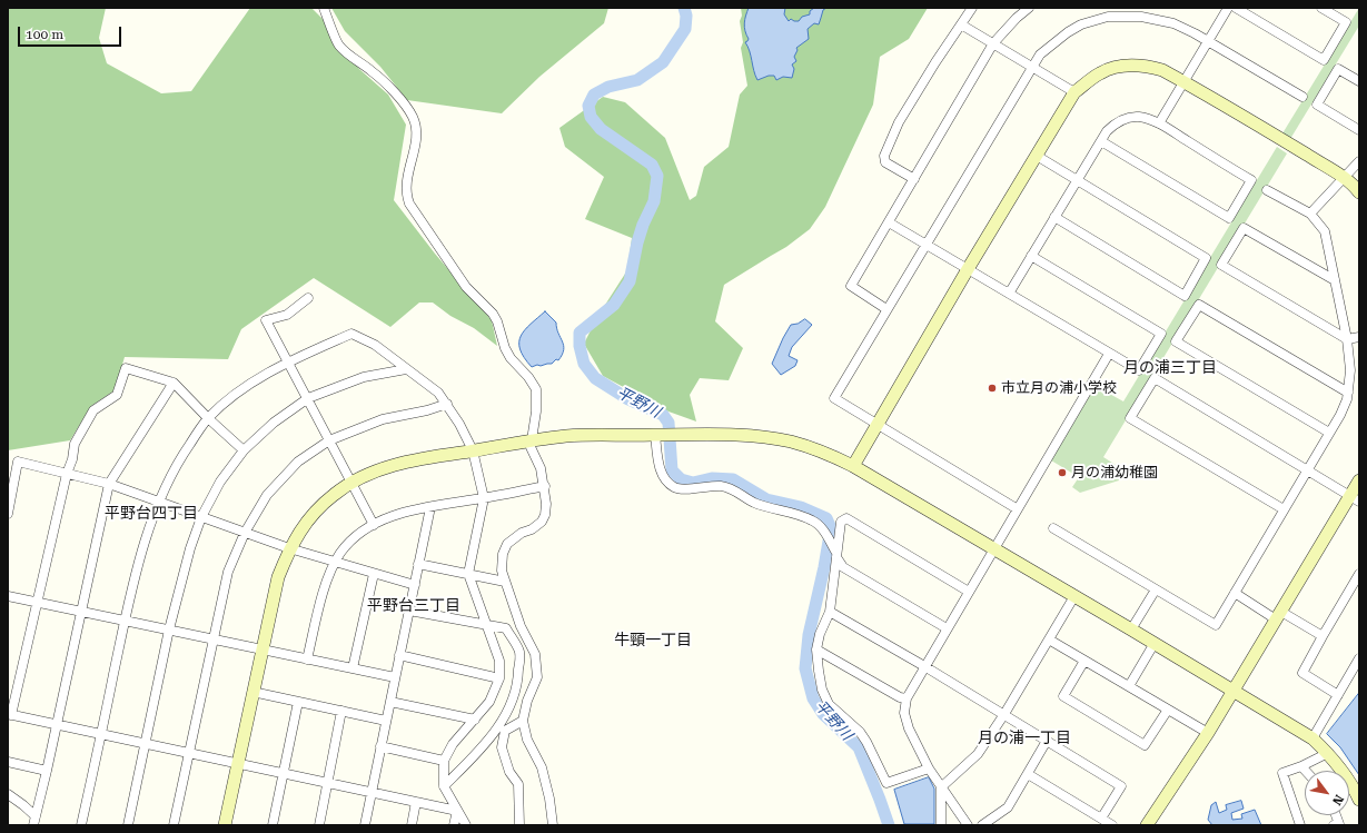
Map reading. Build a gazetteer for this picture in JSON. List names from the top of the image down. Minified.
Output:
{"districts":["月の浦三丁目","平野台四丁目","平野台三丁目","牛頸一丁目","月の浦一丁目"],"water":["平野川"],"places":["市立月の浦小学校","月の浦幼稚園"],"scale_bar":"100 m","north":"bottom right"}
